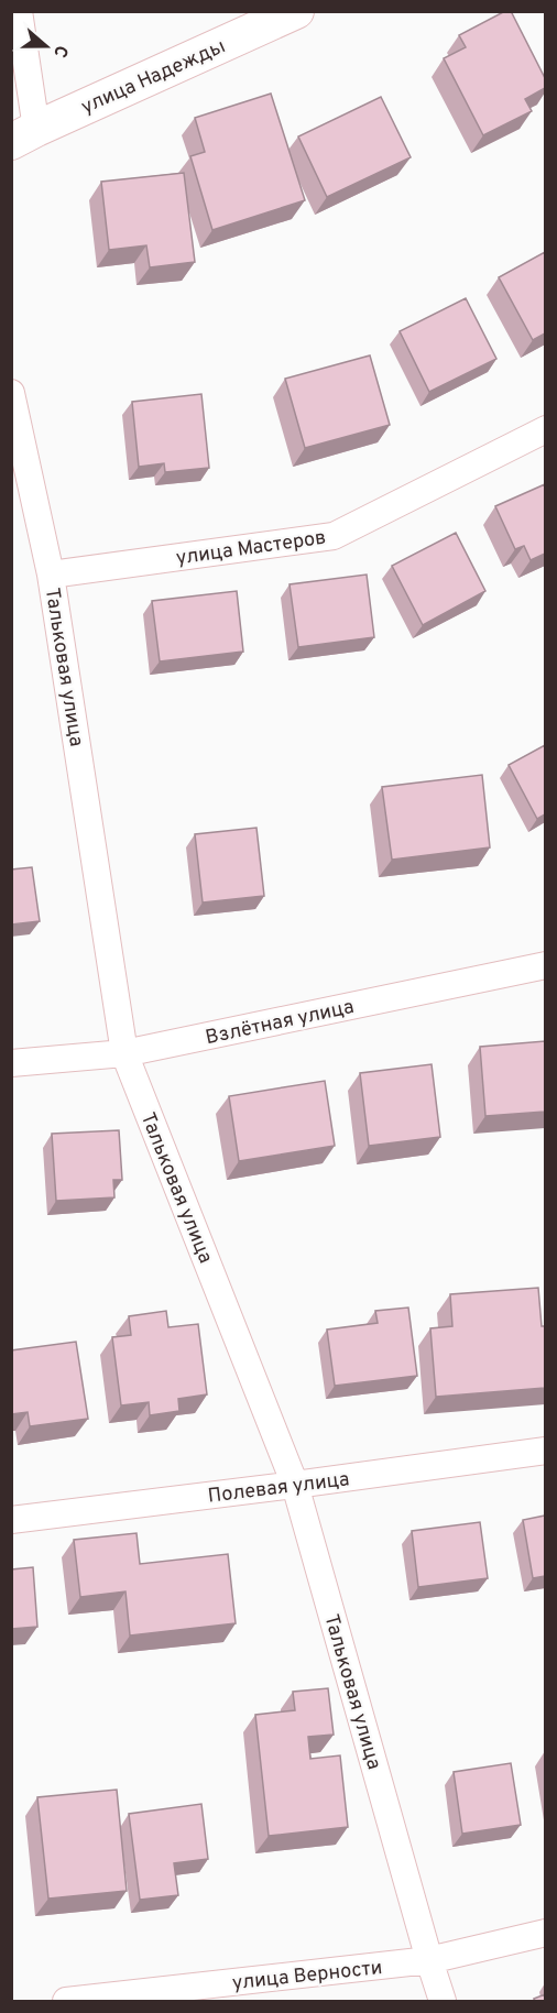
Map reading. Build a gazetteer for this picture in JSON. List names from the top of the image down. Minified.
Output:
{"streets":{"street":["улица Надежды","улица Мастеров","Тальковая улица","Взлётная улица","Полевая улица","улица Верности"]},"crossings":[["улица Мастеров","Тальковая улица"],["Тальковая улица","Взлётная улица"],["Тальковая улица","Полевая улица"],["Тальковая улица","улица Верности"]],"north":"right"}
